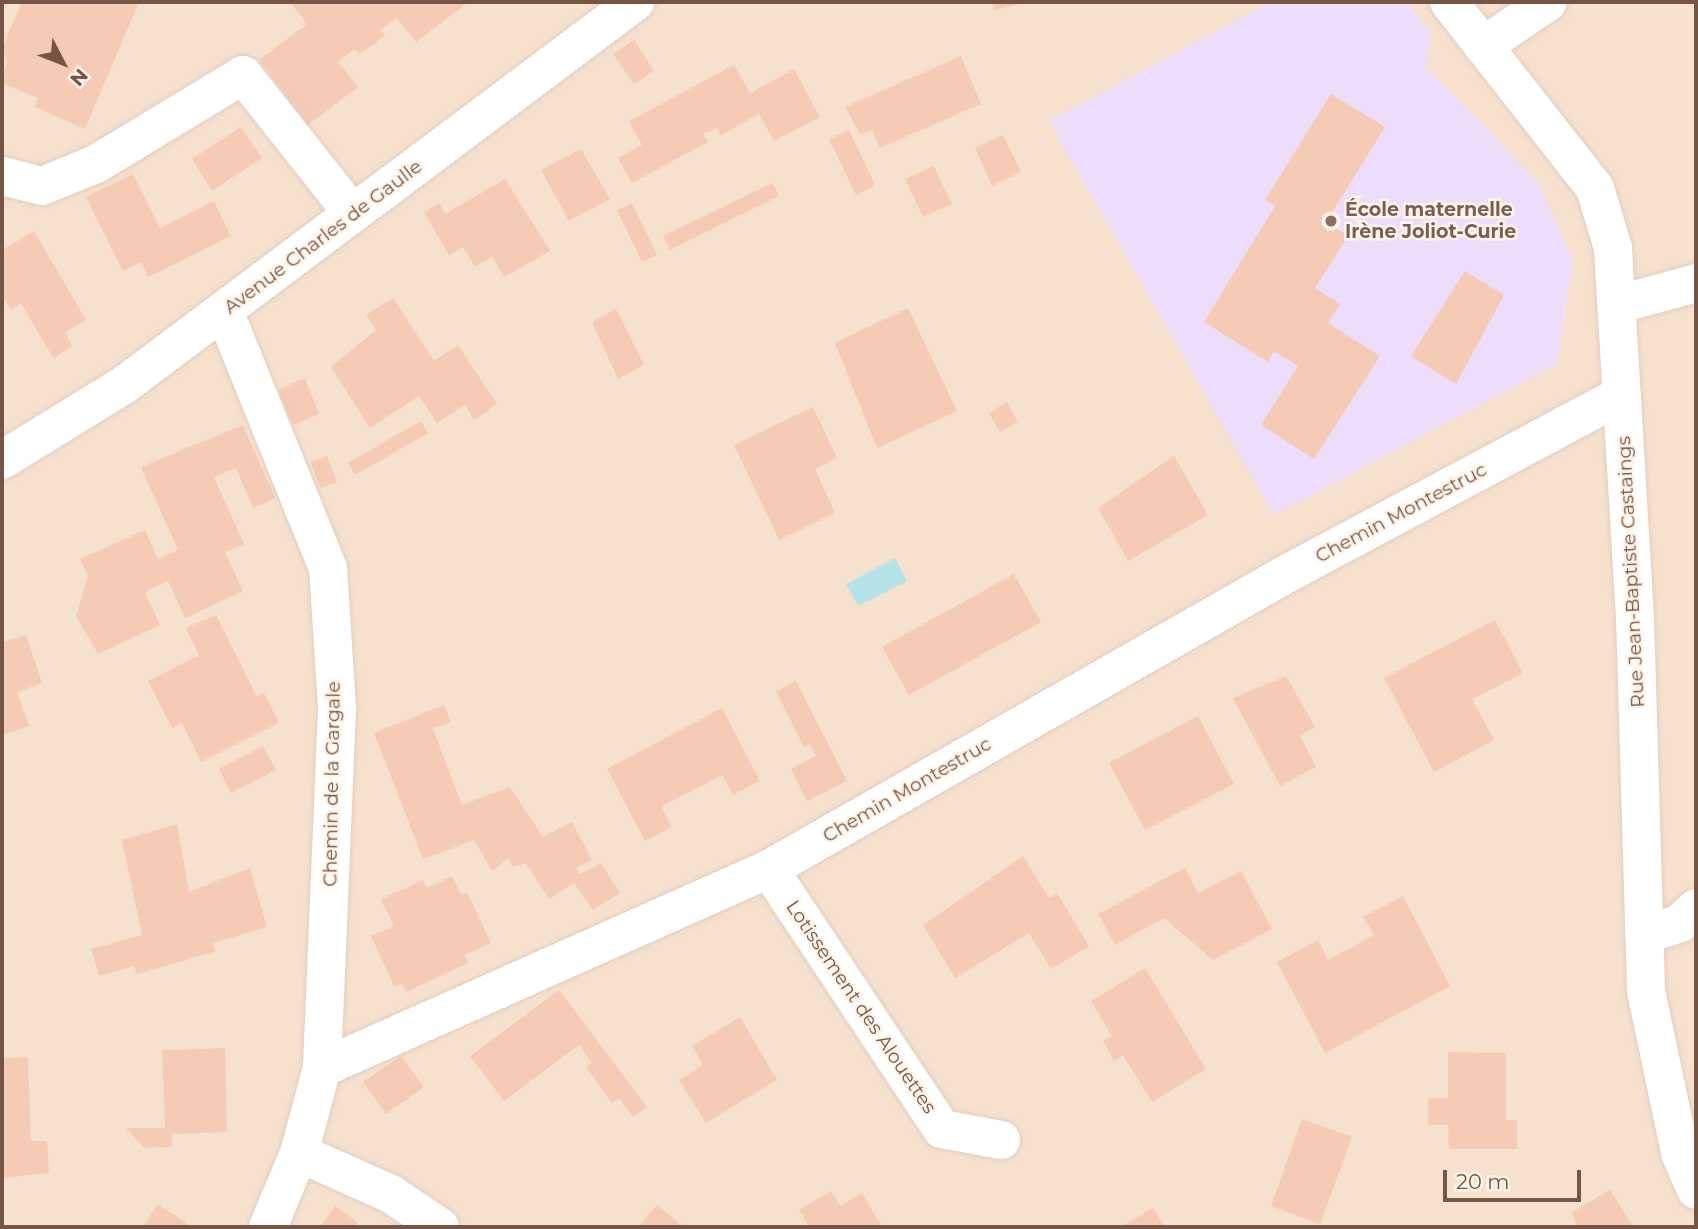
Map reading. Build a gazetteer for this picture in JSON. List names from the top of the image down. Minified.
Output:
{"streets":{"street":["Avenue Charles de Gaulle","Chemin Montestruc","Rue Jean-Baptiste Castaings","Chemin de la Gargale","Lotissement des Alouettes"]},"crossings":[["Avenue Charles de Gaulle","Chemin de la Gargale"],["Chemin Montestruc","Rue Jean-Baptiste Castaings"],["Chemin Montestruc","Chemin de la Gargale"],["Chemin Montestruc","Lotissement des Alouettes"]],"places":["École maternelle Irène Joliot-Curie"],"scale_bar":"20 m","north":"bottom right"}
